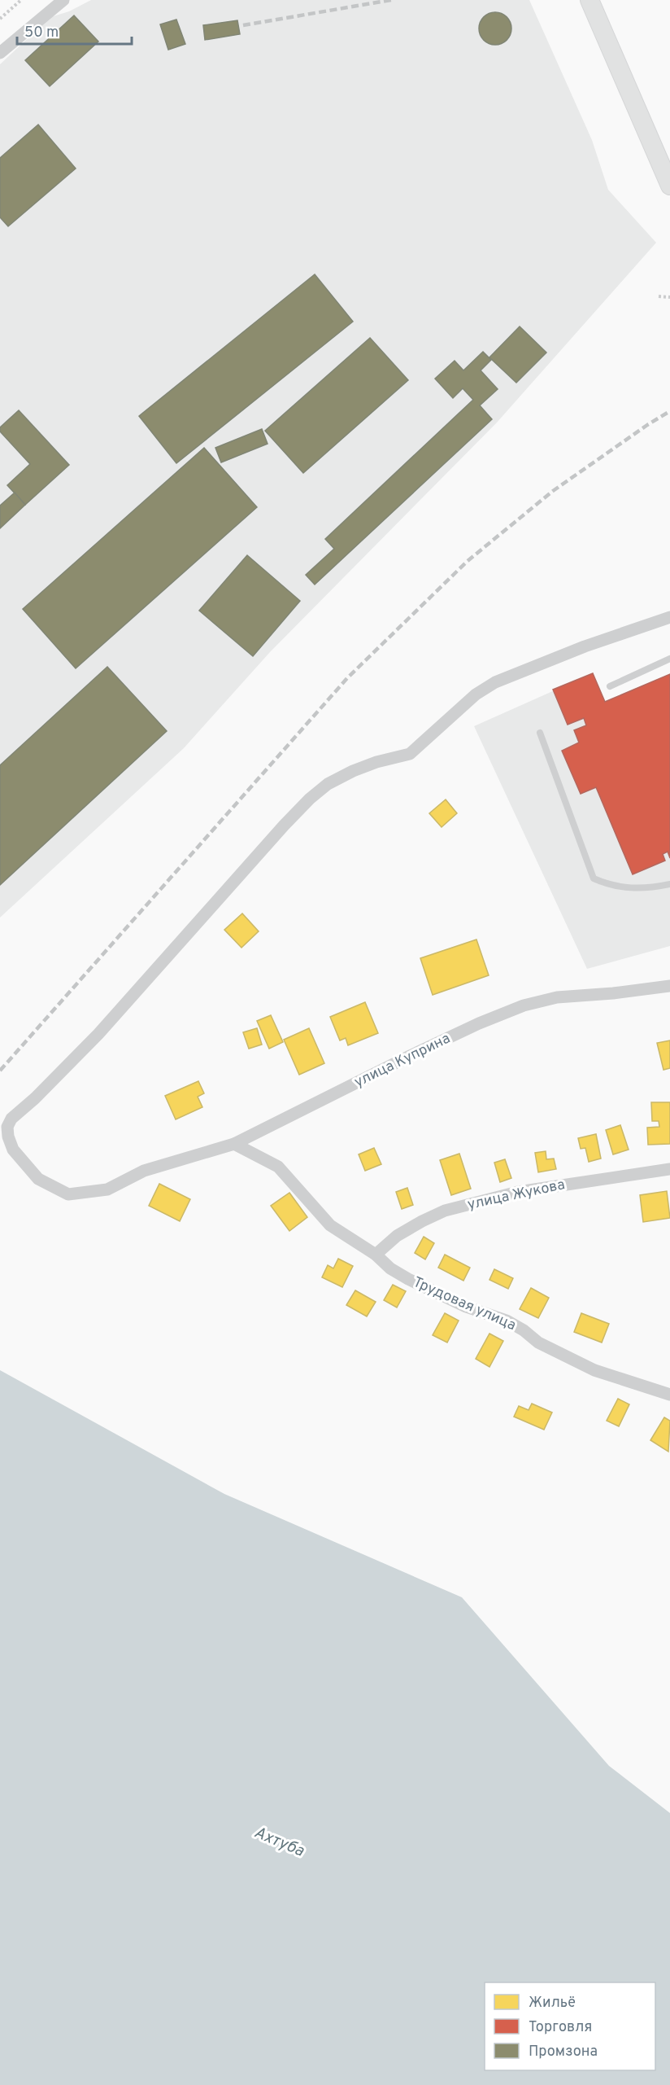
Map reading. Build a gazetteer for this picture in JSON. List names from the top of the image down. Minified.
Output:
{"streets":{"street":["улица Куприна","улица Жукова","Трудовая улица"]},"crossings":[["улица Куприна","Трудовая улица"],["улица Жукова","Трудовая улица"]],"water":["Ахтуба"],"legend":["Жильё","Торговля","Промзона"],"scale_bar":"50 m"}
